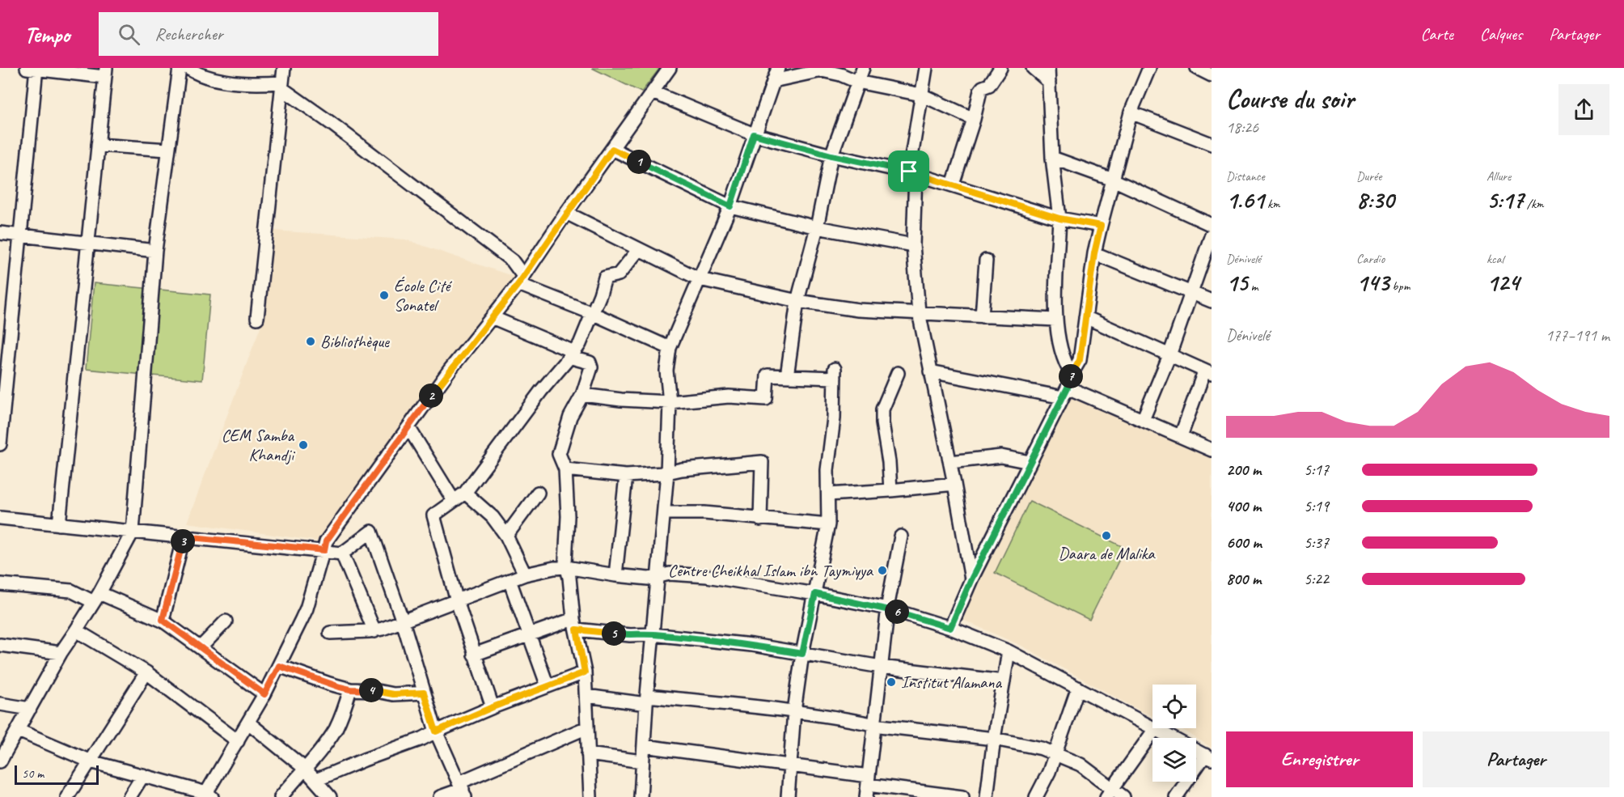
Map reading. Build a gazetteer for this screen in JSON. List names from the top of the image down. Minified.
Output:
{"places":["École Cité Sonatel","Bibliothèque","CEM Samba Khandji","Daara de Malika","Centre Cheikhal Islam ibn Taymiyya","Institut Alamana"],"scale_bar":"50 m","page":{"header":"Tempo","search":"Rechercher","nav":["Carte","Calques","Partager"],"heading":["Course du soir","18:26"],"pins":["1","7","2","3","6","5","4"],"stats":[["Distance","1.61 km"],["Durée","8:30"],["Allure","5:17 /km"],["Dénivelé","15 m"],["Cardio","143 bpm"],["kcal","124"]],"chart":["Dénivelé","177–191 m"],"list":[{"name":"200 m","note":"5:17"},{"name":"400 m","note":"5:19"},{"name":"600 m","note":"5:37"},{"name":"800 m","note":"5:22"}],"buttons":["Enregistrer","Partager"],"scale":"50 m"}}
